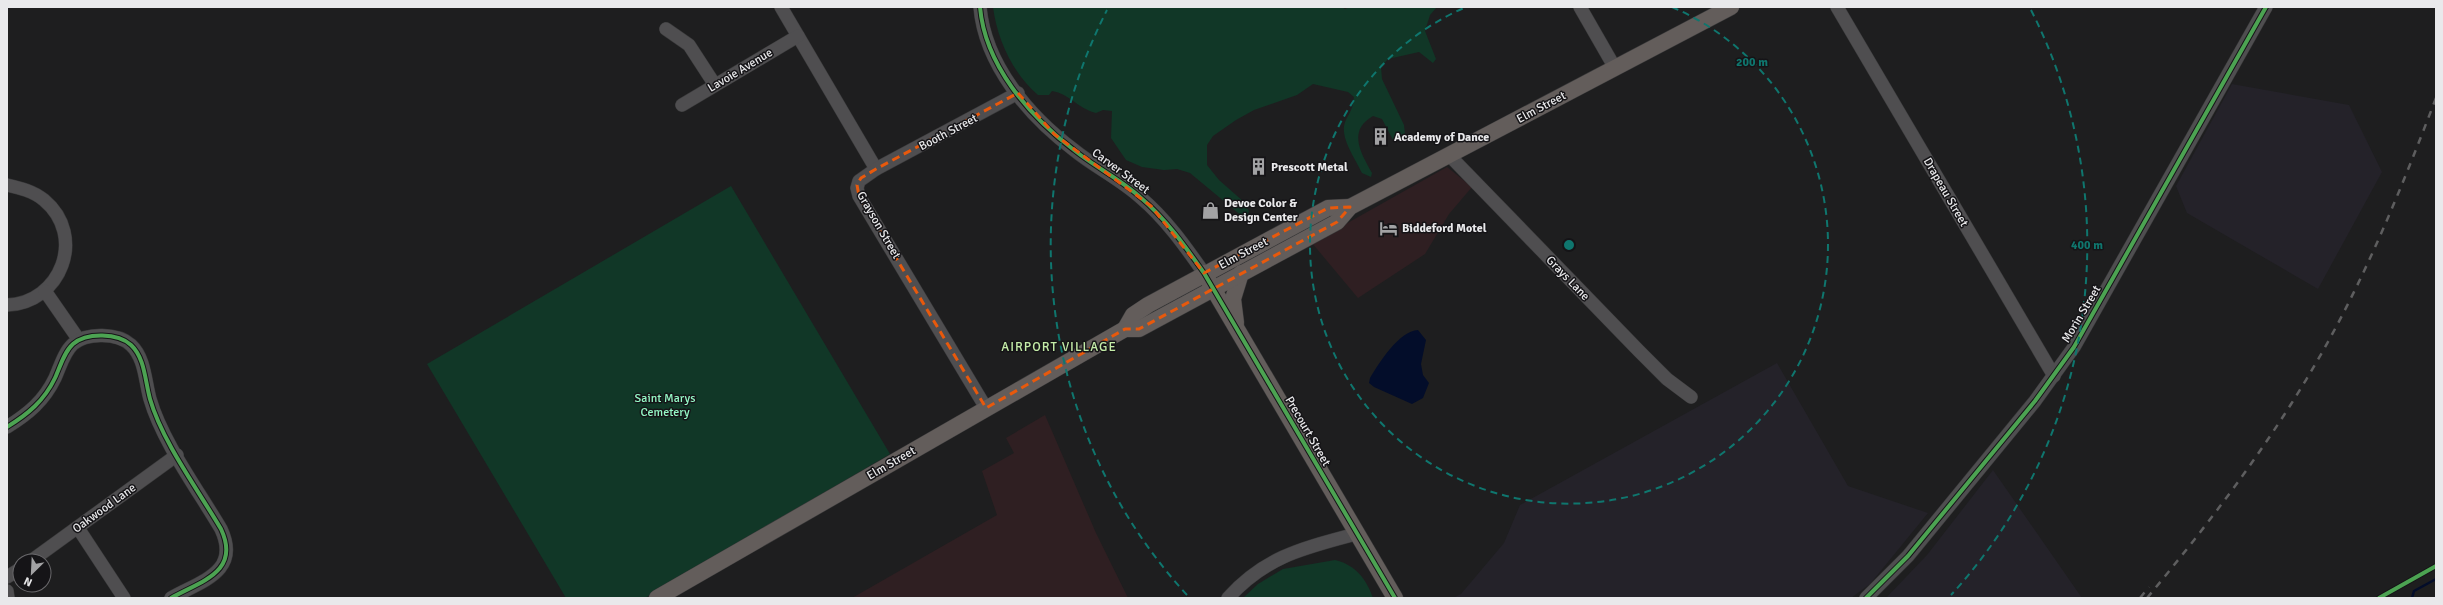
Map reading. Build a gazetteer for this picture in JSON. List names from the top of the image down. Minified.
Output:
{"streets":{"main road":["Elm Street","Precourt Street"],"street":["Lavoie Avenue","Booth Street","Carver Street","Drapeau Street","Grayson Street","Grays Lane","Morin Street","Oakwood Lane"]},"crossings":[["Elm Street","Carver Street"],["Elm Street","Grayson Street"],["Elm Street","Grays Lane"],["Elm Street","Precourt Street"],["Booth Street","Carver Street"],["Booth Street","Grayson Street"],["Carver Street","Precourt Street"],["Drapeau Street","Morin Street"]],"districts":["AIRPORT VILLAGE"],"parks":["Saint Marys Cemetery"],"places":{"building":["Academy of Dance","Prescott Metal"],"shop":["Devoe Color & Design Center"],"hotel":["Biddeford Motel"]},"north":"bottom left","rings":["200 m","400 m"]}
